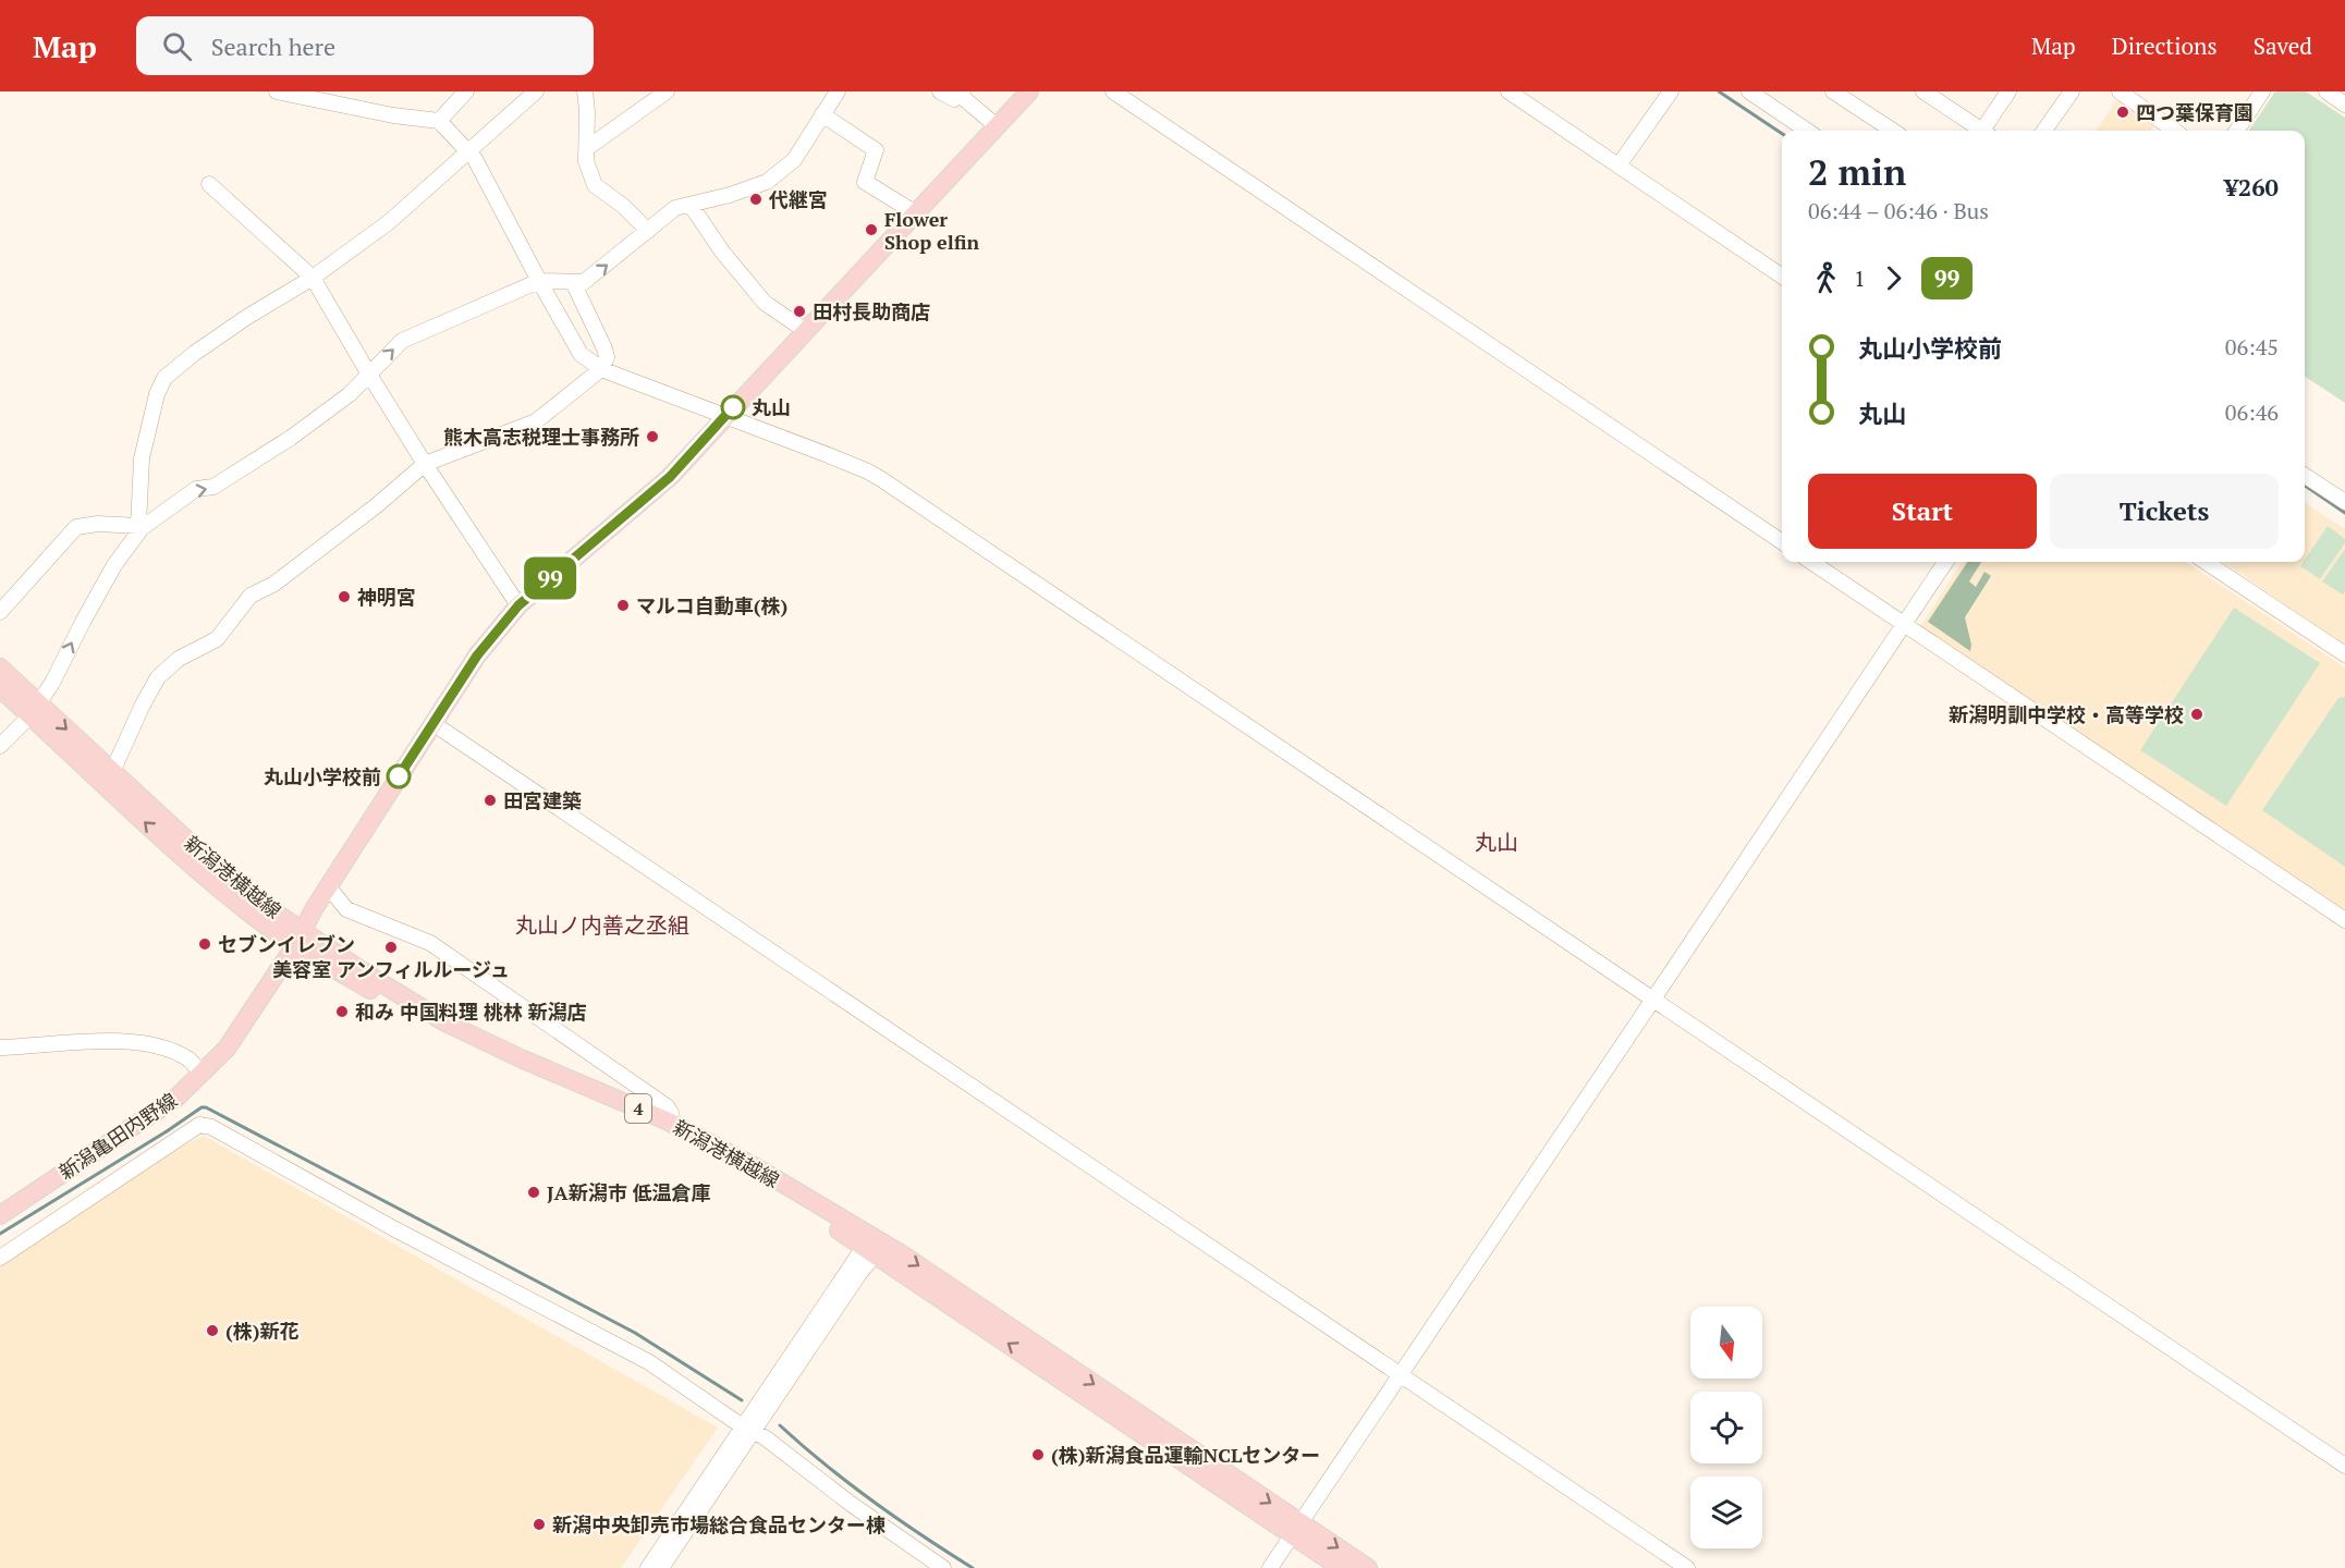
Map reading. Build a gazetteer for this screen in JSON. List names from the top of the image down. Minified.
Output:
{"streets":{"main road":["新潟港横越線","4","新潟亀田内野線"]},"crossings":[["新潟港横越線","新潟亀田内野線"]],"districts":["丸山","丸山ノ内善之丞組"],"places":["四つ葉保育園","代継宮","Flower Shop elfin","田村長助商店","丸山","熊木高志税理士事務所","神明宮","マルコ自動車(株)","新潟明訓中学校・高等学校","丸山小学校前","田宮建築","セブンイレブン","美容室 アンフィルルージュ","和み 中国料理 桃林 新潟店","JA新潟市 低温倉庫","(株)新花","(株)新潟食品運輸NCLセンター","新潟中央卸売市場総合食品センター棟"],"lines":["bus line 99"],"north":"bottom","page":{"header":"Map","search":"Search here","nav":["Map","Directions","Saved"],"on_map":"99","heading":["2 min","06:44 – 06:46 · Bus","¥260"],"legs":["1","99"],"list":[{"name":"丸山小学校前","value":"06:45"},{"name":"丸山","value":"06:46"}],"buttons":["Start","Tickets"]}}
